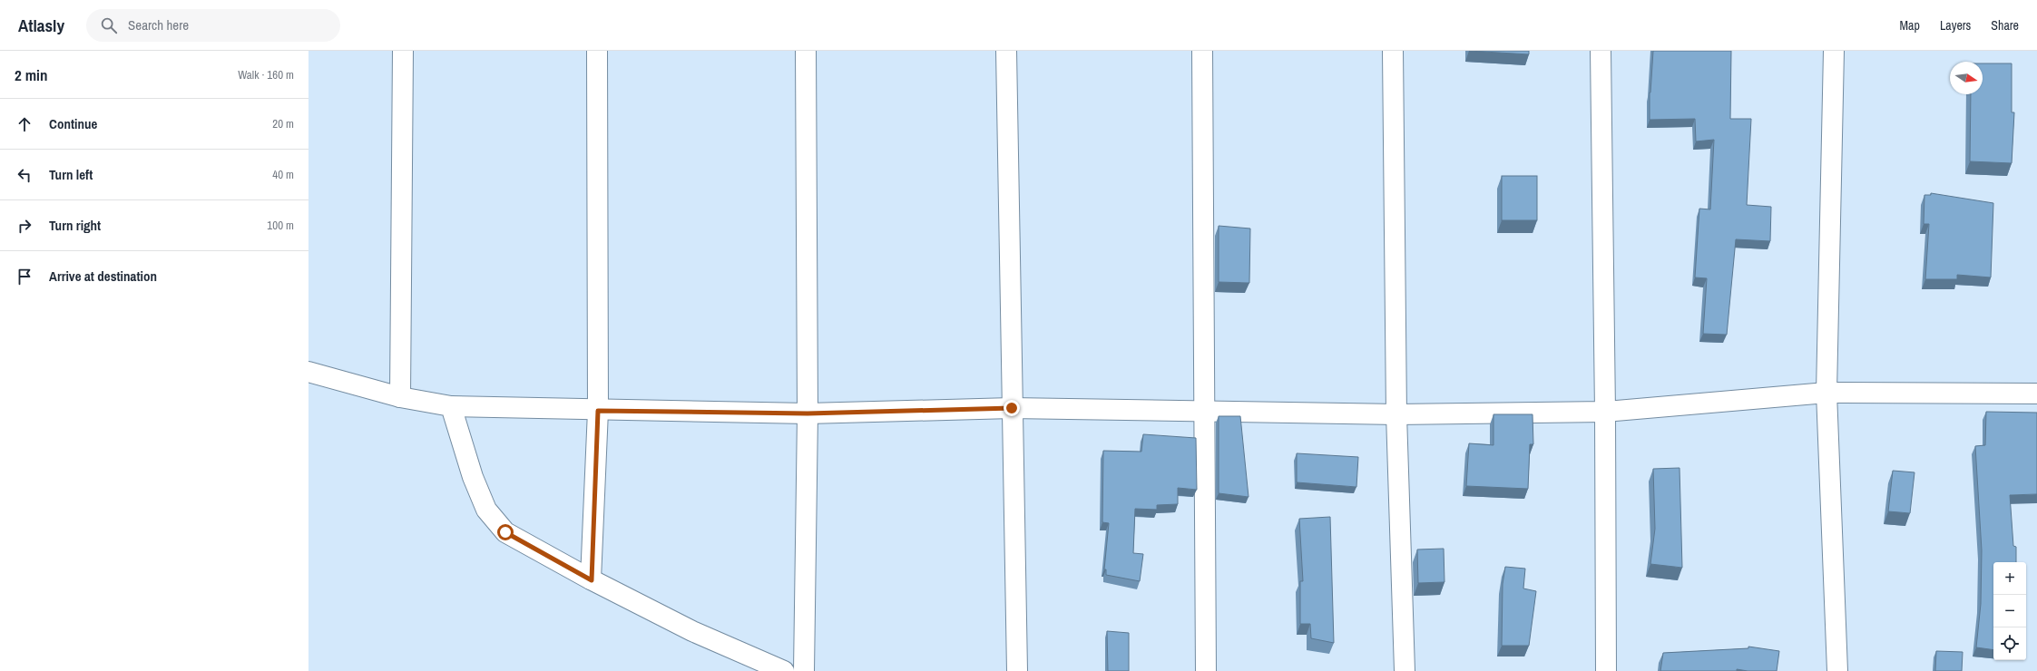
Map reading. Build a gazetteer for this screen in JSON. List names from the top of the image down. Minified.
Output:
{"north":"right","page":{"header":"Atlasly","search":"Search here","nav":["Map","Layers","Share"],"heading":["2 min","Walk · 160 m"],"list":[["Continue","20 m"],["Turn left","40 m"],["Turn right","100 m"],"Arrive at destination"],"map_buttons":["+","−"]}}
